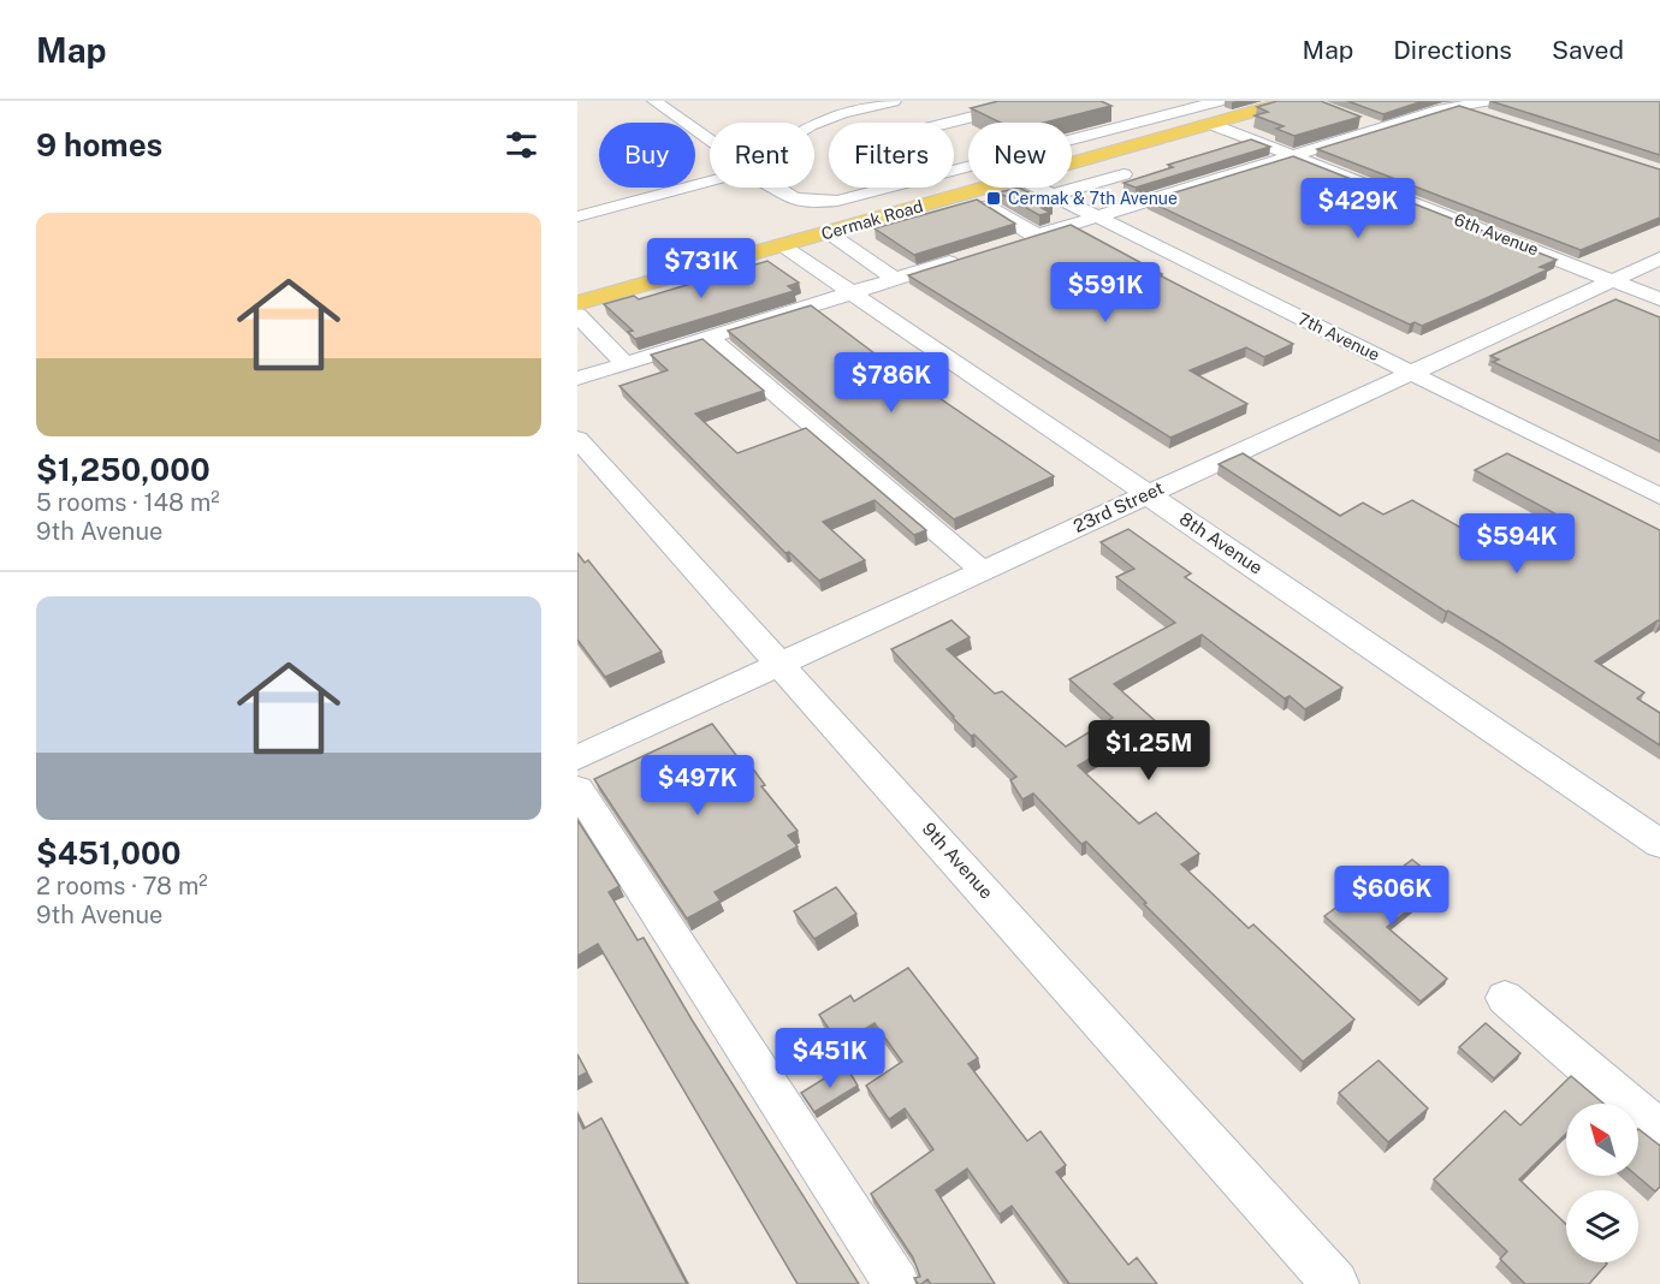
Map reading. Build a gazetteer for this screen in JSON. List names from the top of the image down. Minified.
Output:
{"streets":{"main road":["Cermak Road"],"street":["6th Avenue","7th Avenue","23rd Street","8th Avenue","9th Avenue"]},"crossings":[["Cermak Road","6th Avenue"],["Cermak Road","8th Avenue"],["6th Avenue","23rd Street"],["7th Avenue","23rd Street"],["23rd Street","8th Avenue"],["23rd Street","9th Avenue"]],"places":{"transit":["Cermak & 7th Avenue"]},"north":"top left","page":{"header":"Map","nav":["Map","Directions","Saved"],"heading":"9 homes","chip":["Buy","Rent","Filters","New"],"price":["$429K","$731K","$591K","$786K","$594K","$1.25M","$497K","$606K","$451K"],"list":[{"name":"$1,250,000","note":"5 rooms · 148 m² · 9th Avenue"},{"name":"$451,000","note":"2 rooms · 78 m² · 9th Avenue"}]}}
